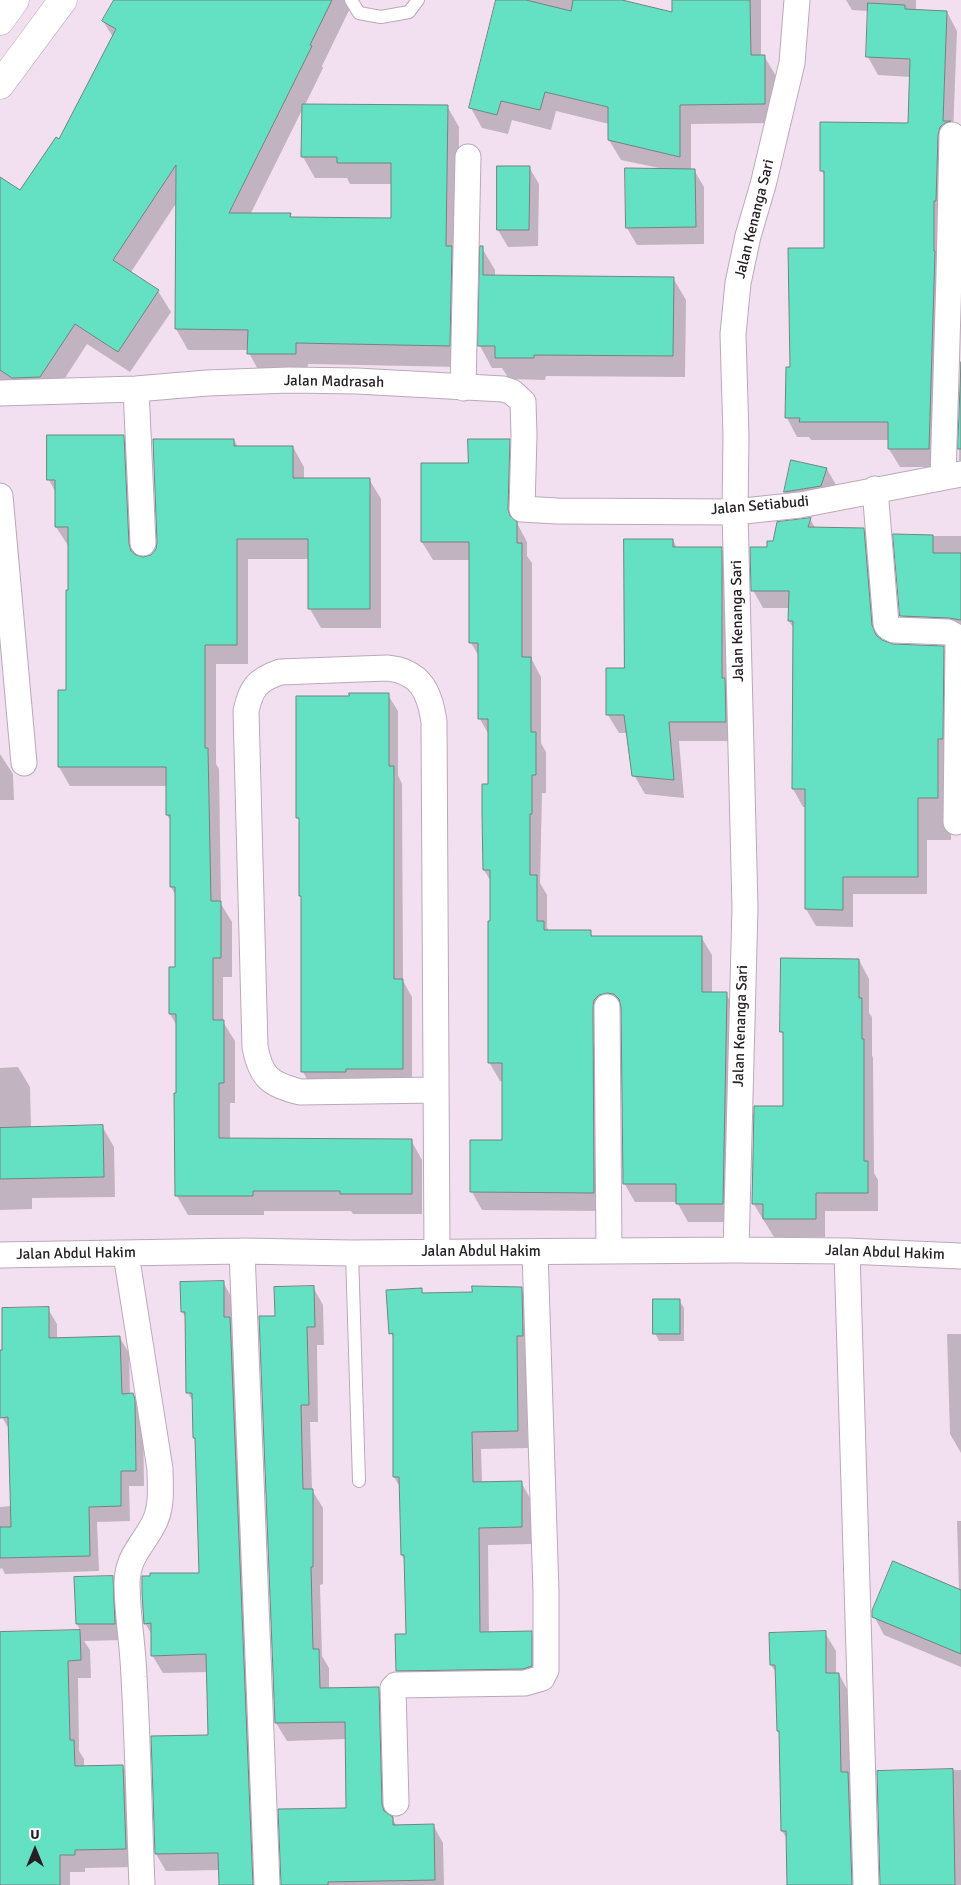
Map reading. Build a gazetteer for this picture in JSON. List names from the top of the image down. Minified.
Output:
{"streets":{"street":["Jalan Kenanga Sari","Jalan Madrasah","Jalan Setiabudi","Jalan Abdul Hakim"]},"crossings":[["Jalan Kenanga Sari","Jalan Setiabudi"],["Jalan Kenanga Sari","Jalan Abdul Hakim"],["Jalan Madrasah","Jalan Setiabudi"]],"north":"top"}
